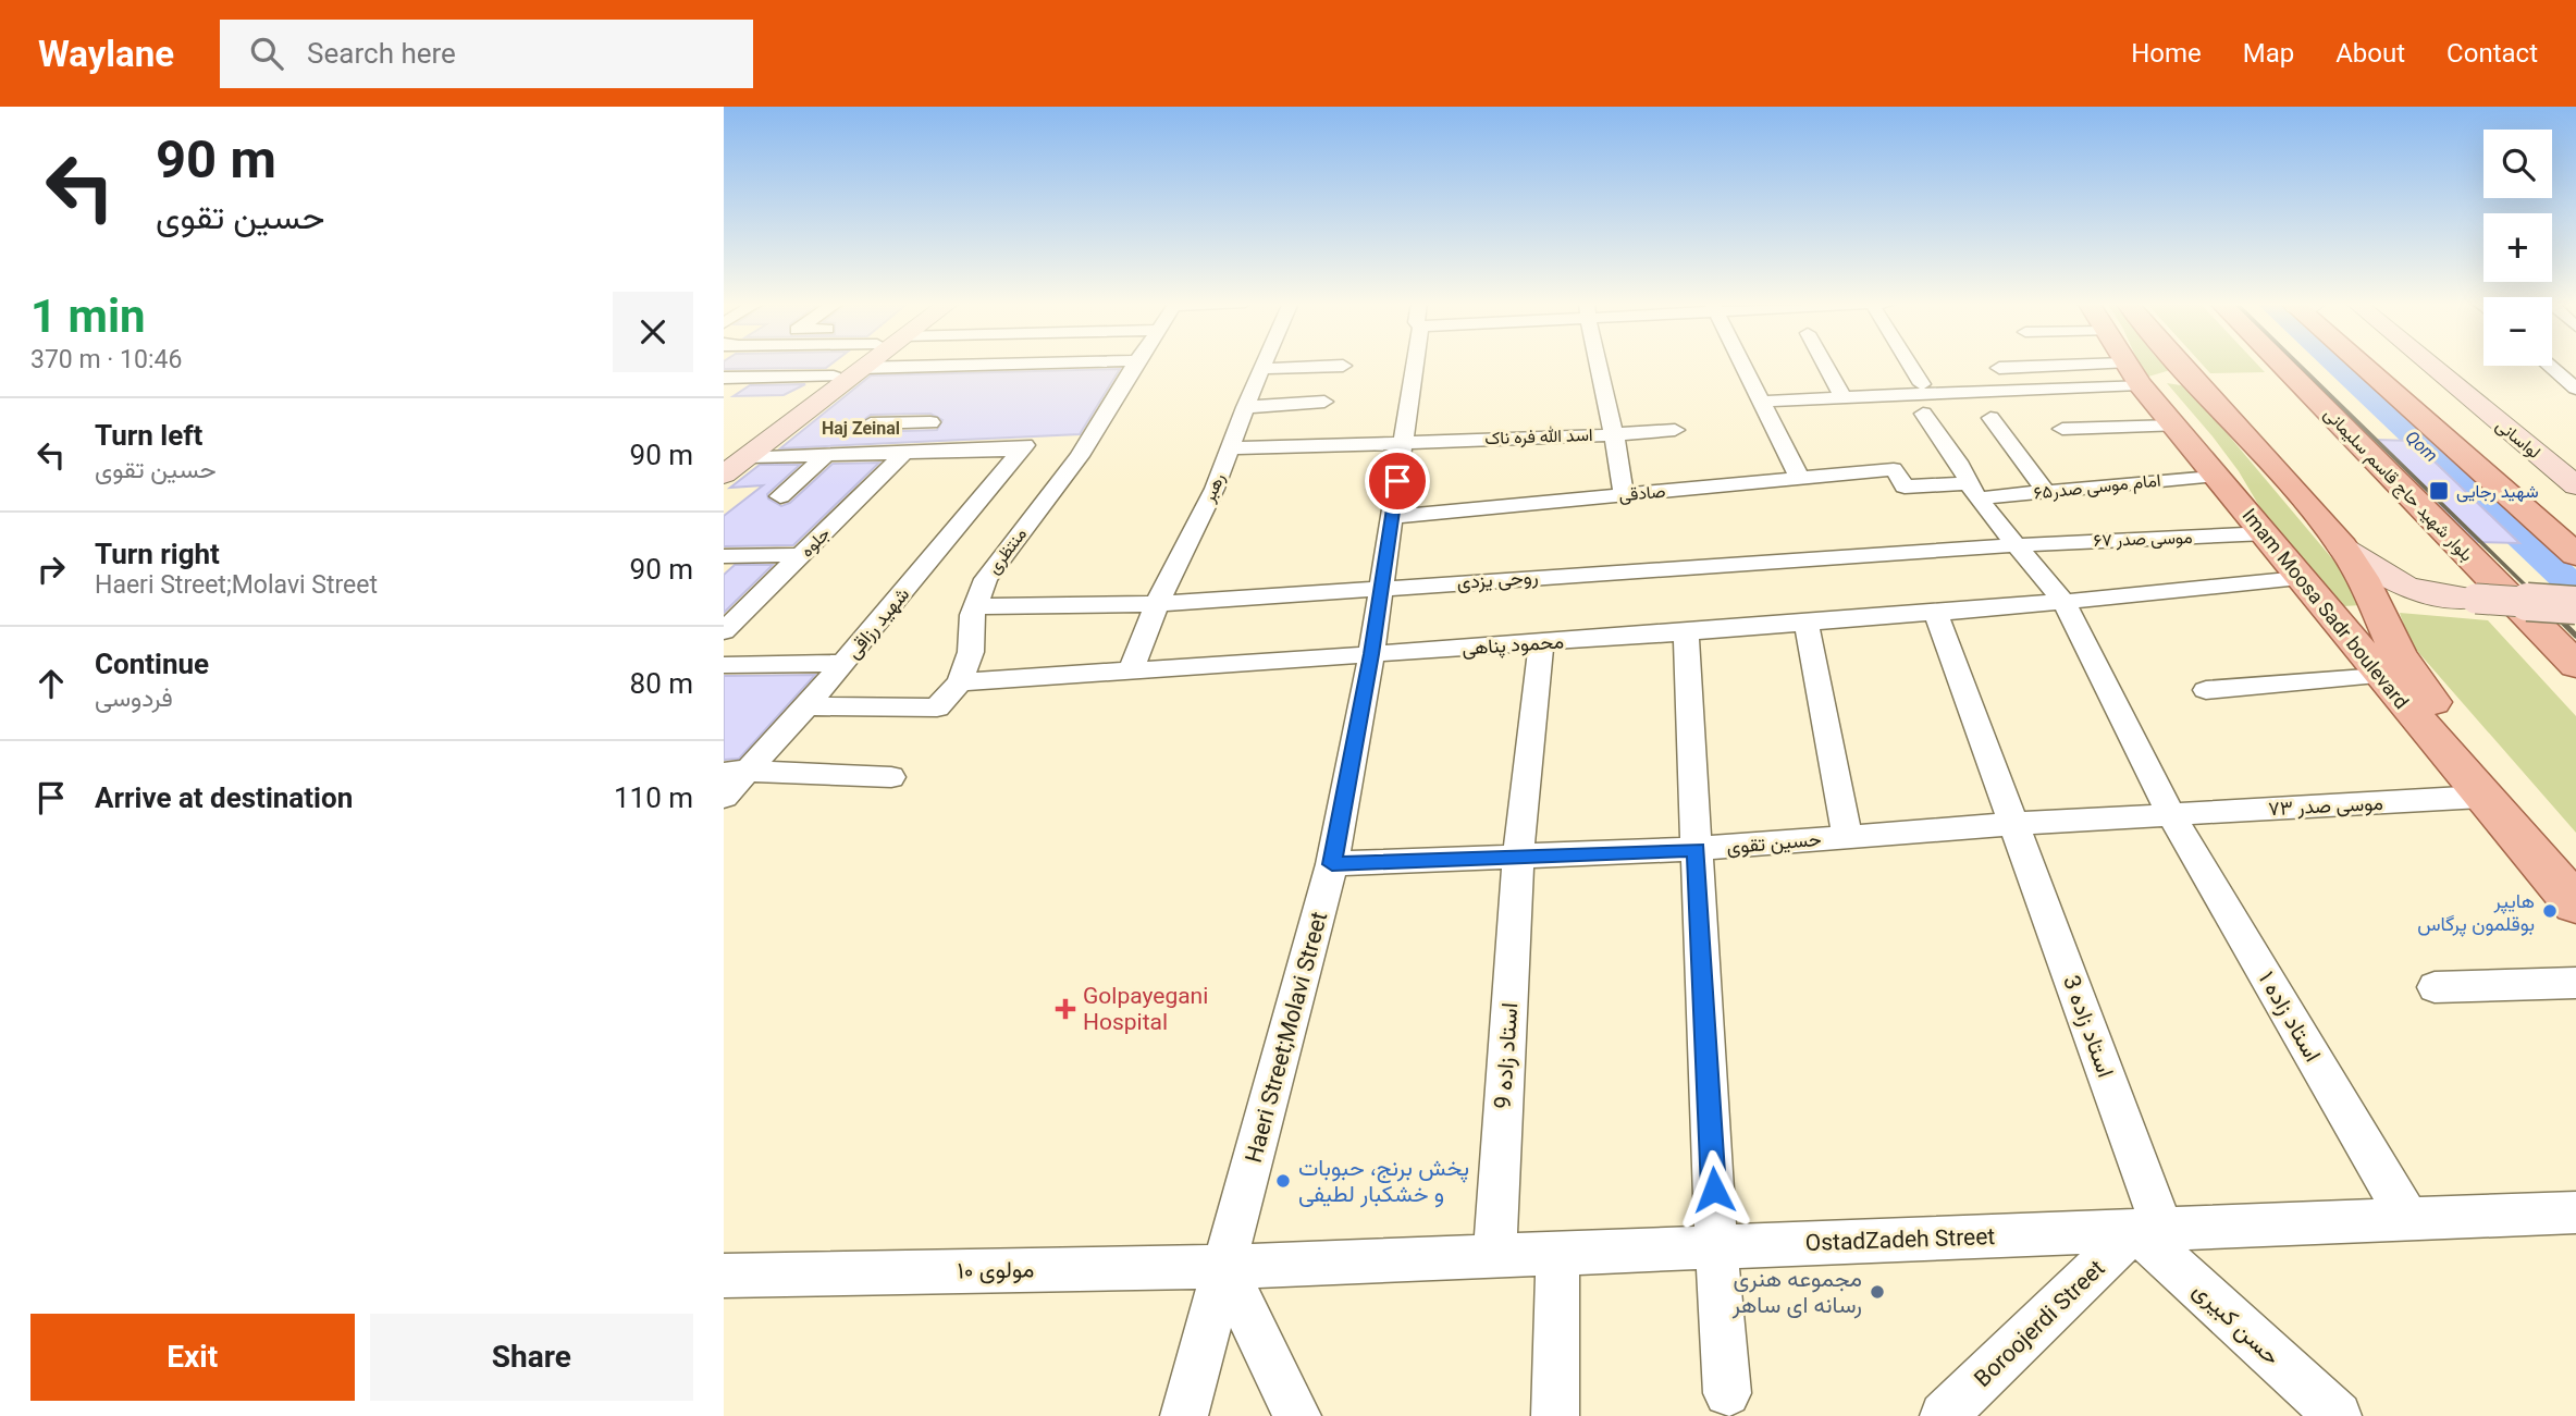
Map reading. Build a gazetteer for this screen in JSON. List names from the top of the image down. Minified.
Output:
{"streets":{"main road":["لواسانی","بلوار شهید حاج قاسم سلیمانی","Imam Moosa Sadr boulevard"],"street":["اسد الله فره ناک","امام موسی صدر۶۵","رهبر","صادقی","موسی صدر ۶۷","جلوه","منتظری","روحی یزدی","شهید رزاقی","محمود پناهی","موسی صدر ۷۳","حسین تقوی","استاد زاده ۱","استاد زاده 3","Haeri Street;Molavi Street","استاد زاده 9","OstadZadeh Street","مولوی ۱۰","Boroojerdi Street","حسن کبیری"]},"crossings":[["اسد الله فره ناک","رهبر"],["اسد الله فره ناک","Haeri Street;Molavi Street"],["امام موسی صدر۶۵","صادقی"],["امام موسی صدر۶۵","Imam Moosa Sadr boulevard"],["رهبر","روحی یزدی"],["رهبر","محمود پناهی"],["صادقی","Haeri Street;Molavi Street"],["موسی صدر ۶۷","روحی یزدی"],["موسی صدر ۶۷","Imam Moosa Sadr boulevard"],["جلوه","شهید رزاقی"],["منتظری","روحی یزدی"],["منتظری","محمود پناهی"],["روحی یزدی","Haeri Street;Molavi Street"],["Imam Moosa Sadr boulevard","محمود پناهی"],["Imam Moosa Sadr boulevard","موسی صدر ۷۳"],["محمود پناهی","استاد زاده 3"],["محمود پناهی","Haeri Street;Molavi Street"],["محمود پناهی","استاد زاده 9"],["موسی صدر ۷۳","حسین تقوی"],["موسی صدر ۷۳","استاد زاده ۱"],["حسین تقوی","استاد زاده ۱"],["حسین تقوی","استاد زاده 3"],["حسین تقوی","Haeri Street;Molavi Street"],["حسین تقوی","استاد زاده 9"],["استاد زاده ۱","OstadZadeh Street"],["استاد زاده 3","OstadZadeh Street"],["استاد زاده 3","Boroojerdi Street"],["استاد زاده 3","حسن کبیری"],["Haeri Street;Molavi Street","OstadZadeh Street"],["Haeri Street;Molavi Street","مولوی ۱۰"],["استاد زاده 9","OstadZadeh Street"],["OstadZadeh Street","مولوی ۱۰"],["OstadZadeh Street","Boroojerdi Street"],["OstadZadeh Street","حسن کبیری"],["Boroojerdi Street","حسن کبیری"]],"districts":["Haj Zeinal"],"water":["Qom"],"places":{"transit":["شهید رجایی"],"other":["هایپر بوقلمون پرگاس","پخش برنج، حبوبات و خشکبار لطیفی","مجموعه هنری رسانه ای ساهر"],"health":["Golpayegani Hospital"]},"page":{"header":"Waylane","search":"Search here","nav":["Home","Map","About","Contact"],"turn":["90 m","حسین تقوی"],"map_buttons":["+","−"],"heading":["1 min","370 m · 10:46"],"list":[{"name":"Turn left","note":"حسین تقوی","value":"90 m"},{"name":"Turn right","note":"Haeri Street;Molavi Street","value":"90 m"},{"name":"Continue","note":"فردوسی","value":"80 m"},{"name":"Arrive at destination","value":"110 m"}],"buttons":["Exit","Share"]}}
